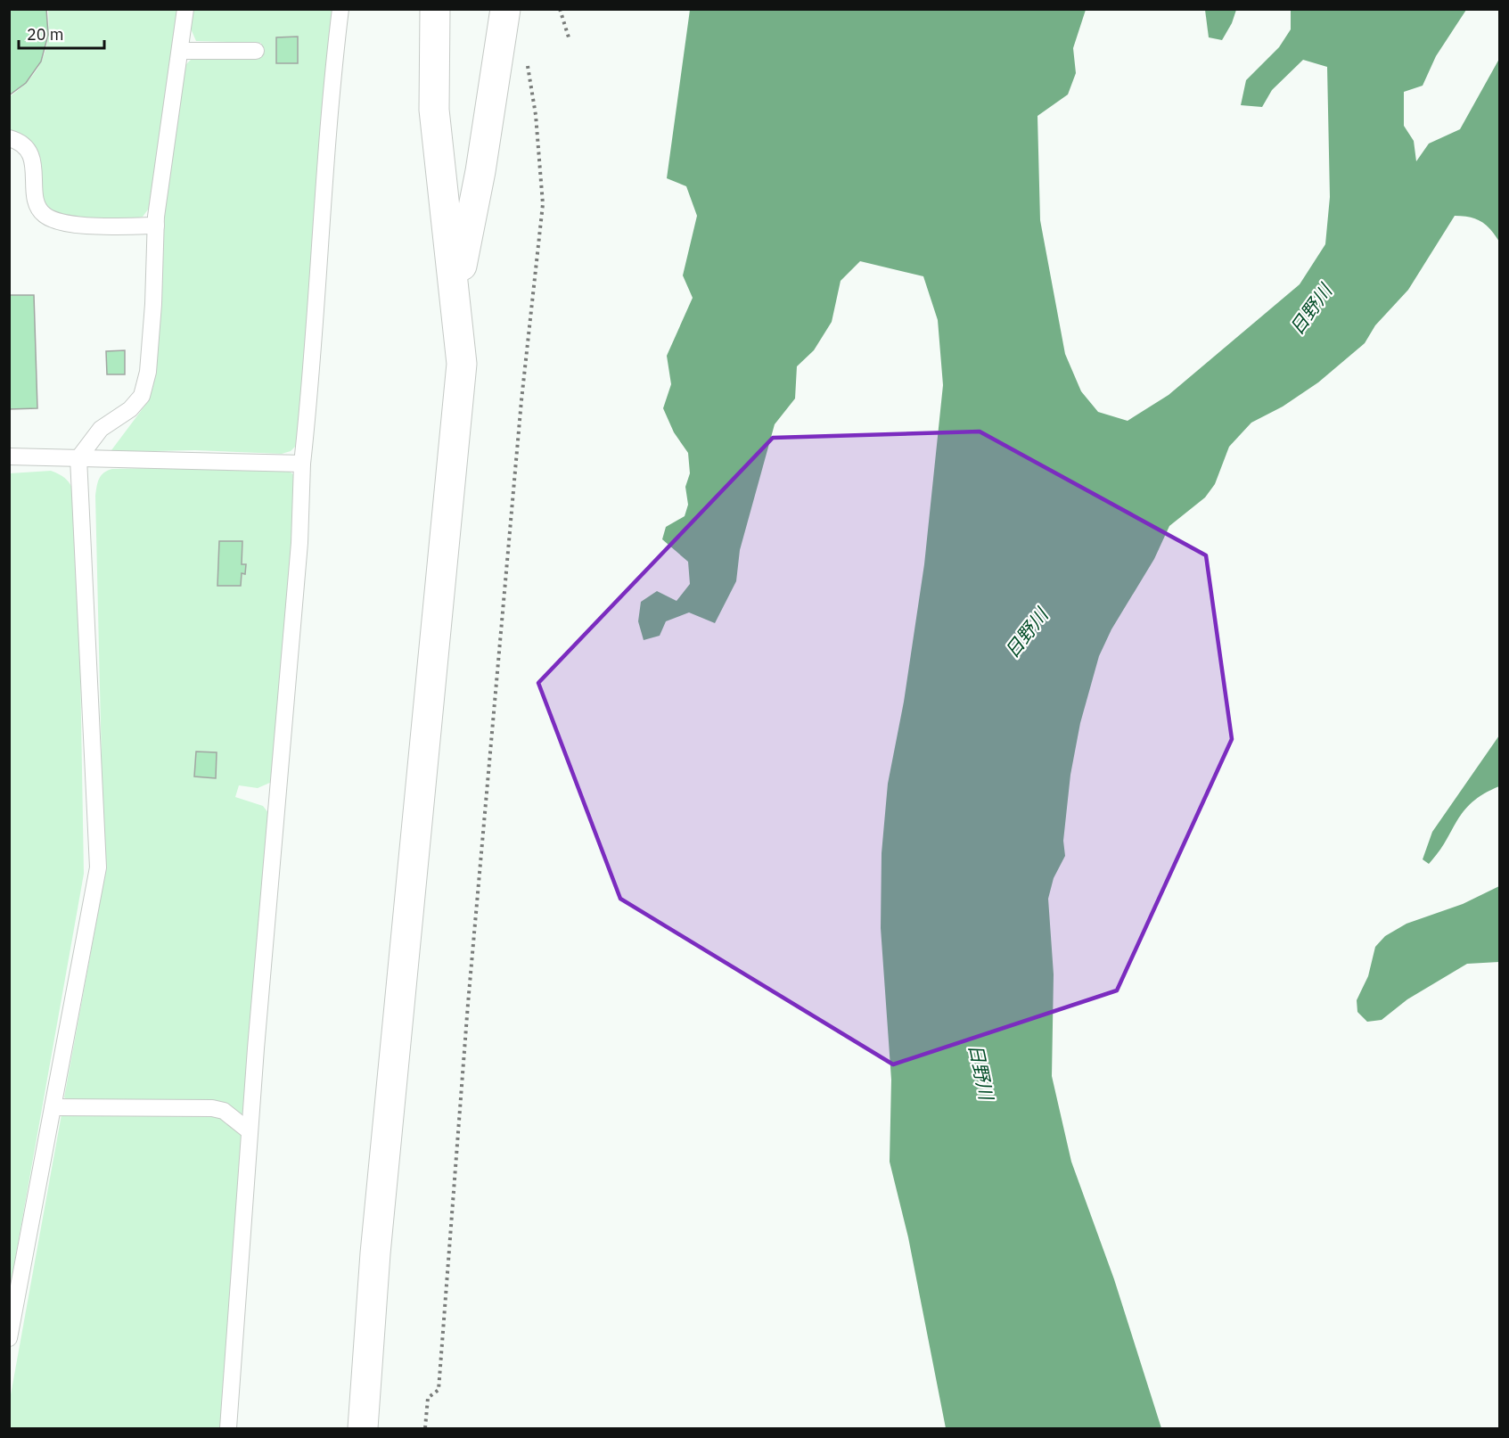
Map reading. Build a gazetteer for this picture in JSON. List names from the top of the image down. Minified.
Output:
{"water":["日野川"],"scale_bar":"20 m"}
